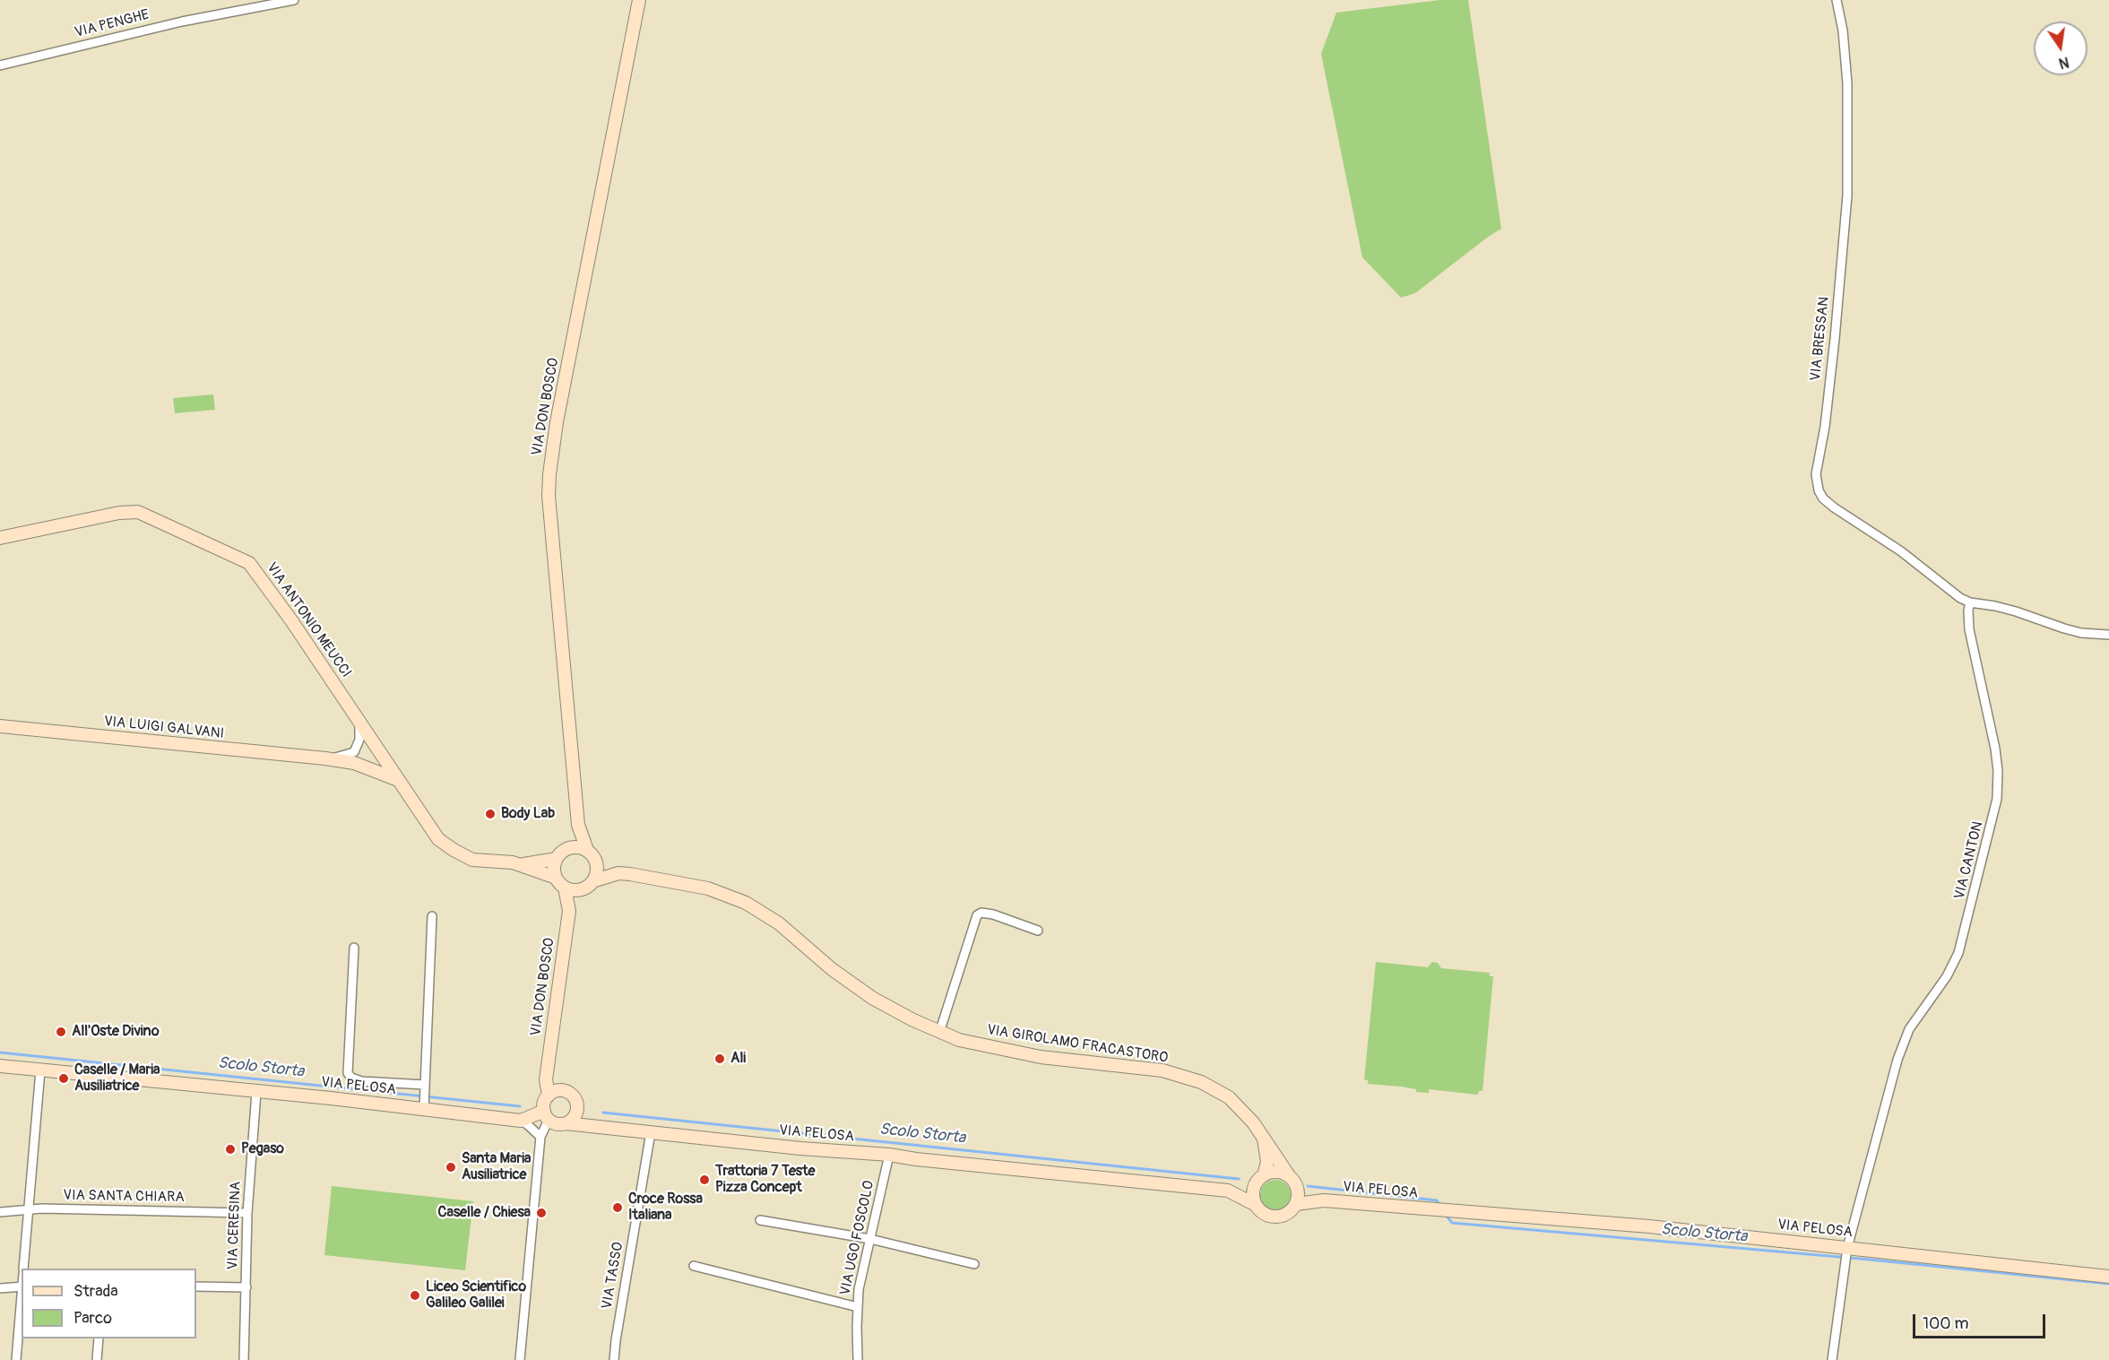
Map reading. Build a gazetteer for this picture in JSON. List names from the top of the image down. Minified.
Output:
{"streets":{"main road":["VIA DON BOSCO","VIA ANTONIO MEUCCI","VIA LUIGI GALVANI","VIA GIROLAMO FRACASTORO","VIA PELOSA"],"street":["VIA PENGHE","VIA BRESSAN","VIA CANTON","VIA SANTA CHIARA","VIA CERESINA","VIA UGO FOSCOLO","VIA TASSO"]},"crossings":[["VIA BRESSAN","VIA CANTON"],["VIA DON BOSCO","VIA ANTONIO MEUCCI"],["VIA DON BOSCO","VIA GIROLAMO FRACASTORO"],["VIA DON BOSCO","VIA PELOSA"],["VIA ANTONIO MEUCCI","VIA LUIGI GALVANI"],["VIA ANTONIO MEUCCI","VIA GIROLAMO FRACASTORO"],["VIA CANTON","VIA PELOSA"],["VIA GIROLAMO FRACASTORO","VIA PELOSA"],["VIA PELOSA","VIA CERESINA"],["VIA PELOSA","VIA UGO FOSCOLO"],["VIA PELOSA","VIA TASSO"],["VIA SANTA CHIARA","VIA CERESINA"]],"water":["Scolo Storta"],"places":["Body Lab","All'Oste Divino","Ali","Caselle / Maria Ausiliatrice","Pegaso","Santa Maria Ausiliatrice","Trattoria 7 Teste Pizza Concept","Croce Rossa Italiana","Caselle / Chiesa","Liceo Scientifico Galileo Galilei"],"legend":["Strada","Parco"],"scale_bar":"100 m","north":"bottom"}
